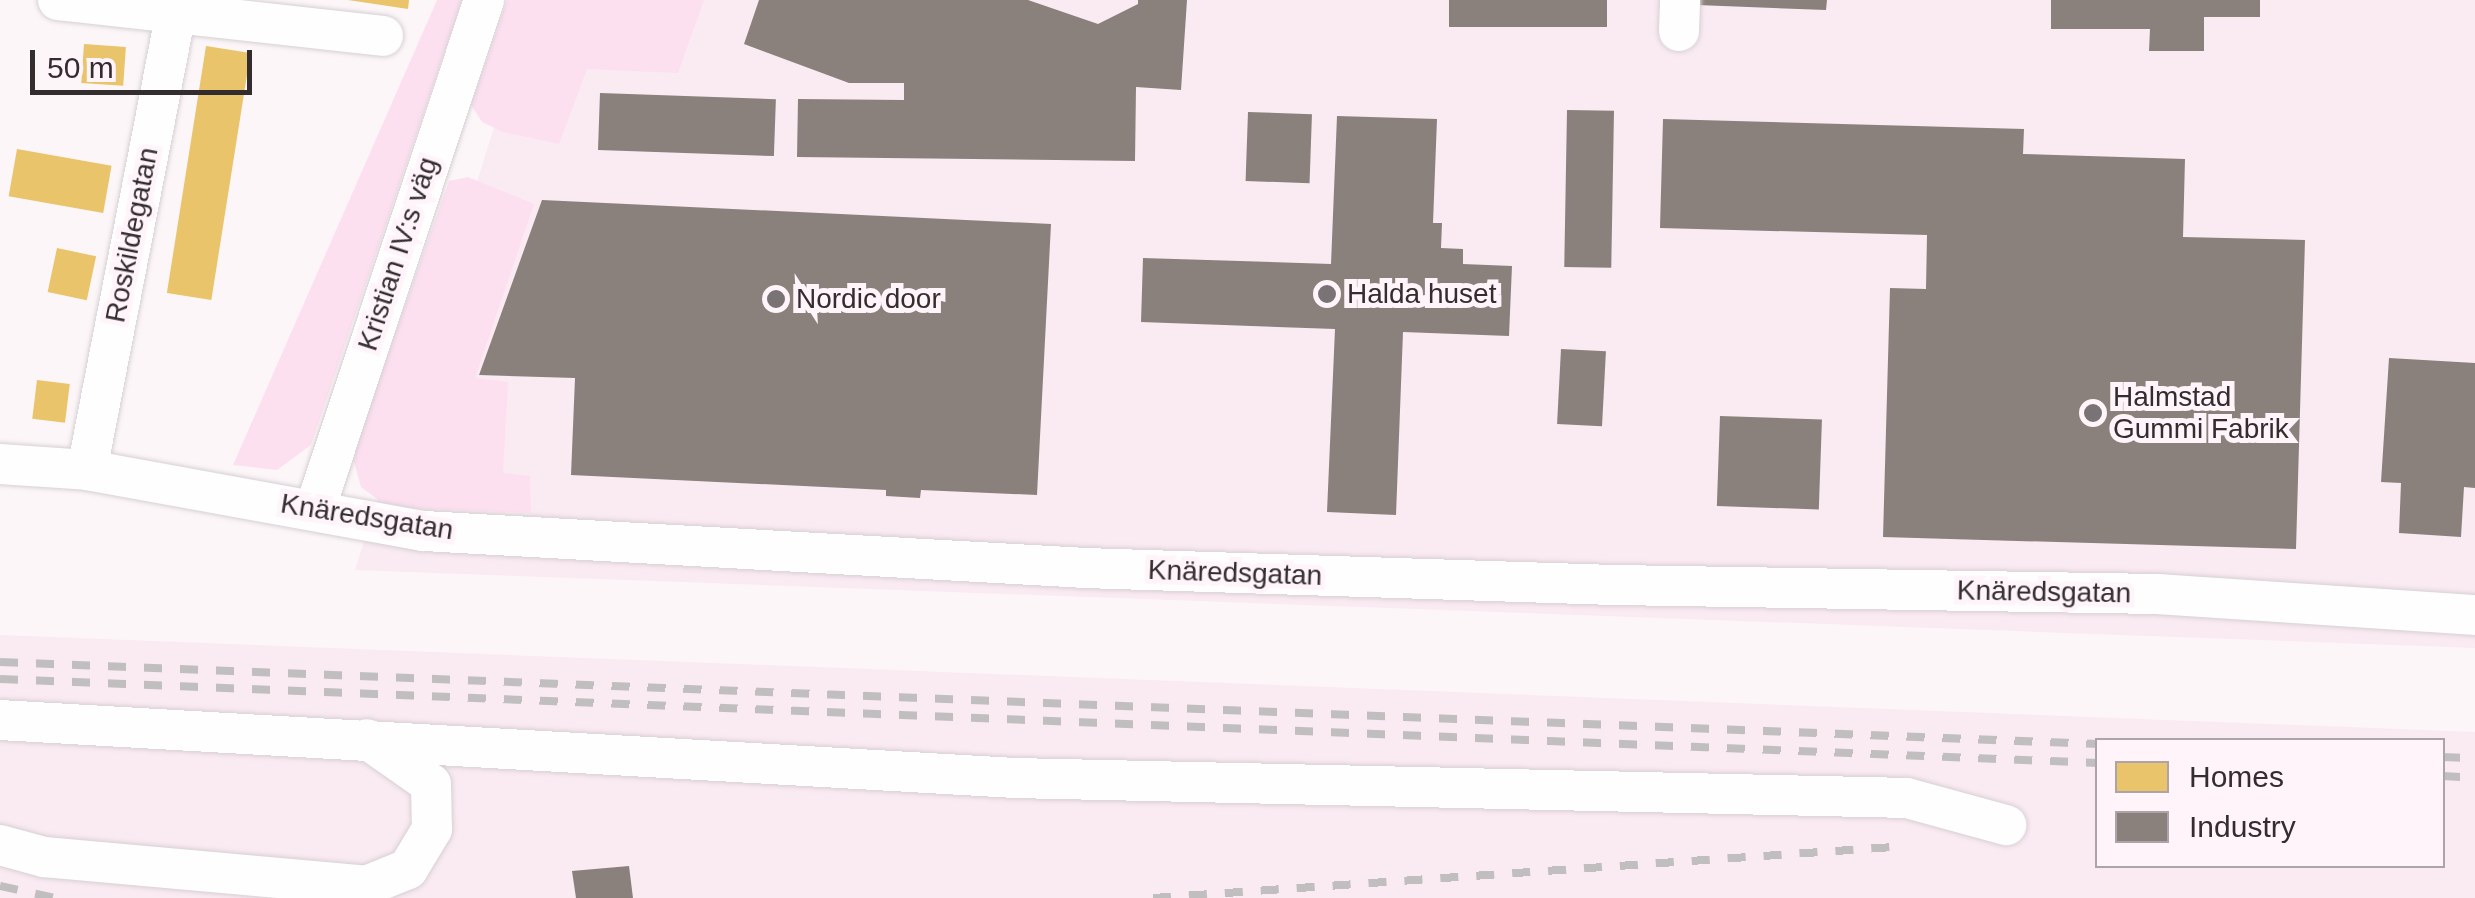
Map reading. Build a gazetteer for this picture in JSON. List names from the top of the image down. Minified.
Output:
{"streets":{"street":["Roskildegatan","Kristian IV:s väg","Knäredsgatan"]},"crossings":[["Roskildegatan","Knäredsgatan"],["Kristian IV:s väg","Knäredsgatan"]],"places":["Halda huset","Nordic door","Halmstad Gummi Fabrik"],"legend":["Homes","Industry"],"scale_bar":"50 m"}
